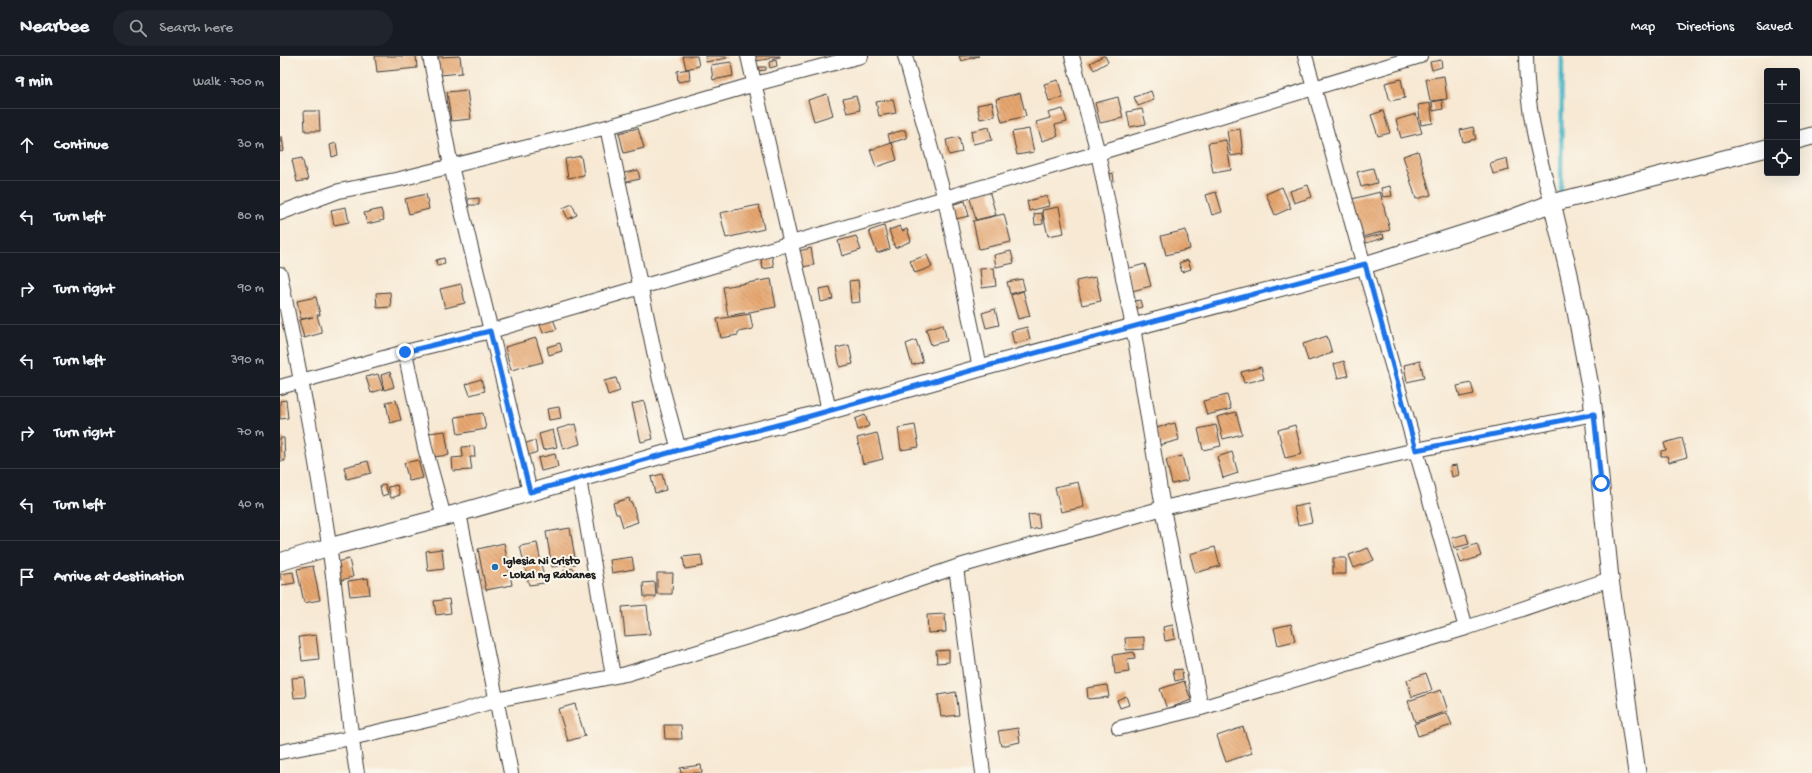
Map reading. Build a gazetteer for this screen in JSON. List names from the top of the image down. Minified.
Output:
{"places":["Iglesia Ni Cristo - Lokal ng Rabanes"],"page":{"header":"Nearbee","search":"Search here","nav":["Map","Directions","Saved"],"heading":["9 min","Walk · 700 m"],"map_buttons":["+","−"],"list":[["Continue","30 m"],["Turn left","80 m"],["Turn right","90 m"],["Turn left","390 m"],["Turn right","70 m"],["Turn left","40 m"],"Arrive at destination"]}}
